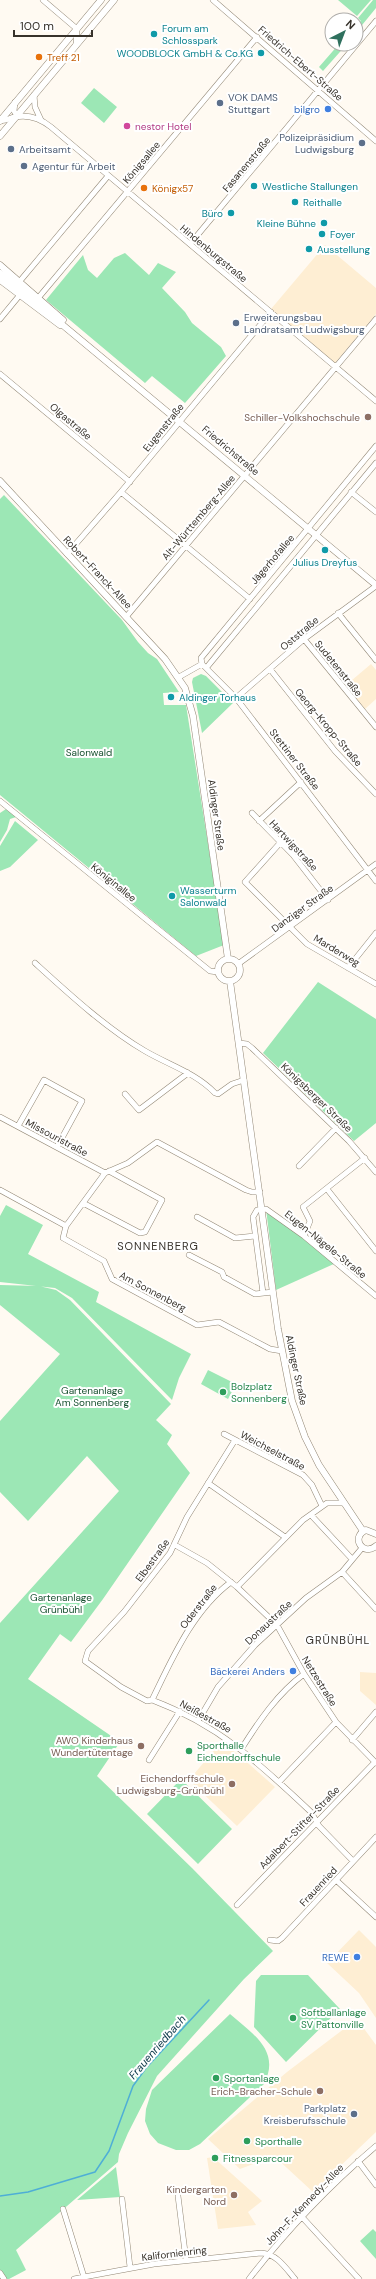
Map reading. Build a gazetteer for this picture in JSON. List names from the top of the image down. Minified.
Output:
{"streets":{"main road":["Friedrichstraße","Robert-Franck-Allee","Aldinger Straße"],"street":["Friedrich-Ebert-Straße","Königsallee","Fasanenstraße","Hindenburgstraße","Olgastraße","Eugenstraße","Alt-Württemberg-Allee","Jägerhofallee","Oststraße","Sudetenstraße","Georg-Kropp-Straße","Stettiner Straße","Hartwigstraße","Königinallee","Danziger Straße","Marderweg","Königsberger Straße","Missouristraße","Eugen-Nägele-Straße","Am Sonnenberg","Weichselstraße","Elbestraße","Oderstraße","Donaustraße","Netzestraße","Neißestraße","Adalbert-Stifter-Straße","Frauenried","John-F.-Kennedy-Allee","Kalifornienring"]},"crossings":[["Friedrich-Ebert-Straße","Königsallee"],["Friedrich-Ebert-Straße","Fasanenstraße"],["Königsallee","Hindenburgstraße"],["Königsallee","Friedrichstraße"],["Fasanenstraße","Hindenburgstraße"],["Hindenburgstraße","Eugenstraße"],["Hindenburgstraße","Alt-Württemberg-Allee"],["Olgastraße","Eugenstraße"],["Eugenstraße","Friedrichstraße"],["Eugenstraße","Robert-Franck-Allee"],["Friedrichstraße","Alt-Württemberg-Allee"],["Friedrichstraße","Jägerhofallee"],["Friedrichstraße","Oststraße"],["Alt-Württemberg-Allee","Robert-Franck-Allee"],["Jägerhofallee","Robert-Franck-Allee"],["Jägerhofallee","Stettiner Straße"],["Jägerhofallee","Aldinger Straße"],["Robert-Franck-Allee","Aldinger Straße"],["Oststraße","Sudetenstraße"],["Oststraße","Georg-Kropp-Straße"],["Oststraße","Stettiner Straße"],["Stettiner Straße","Hartwigstraße"],["Stettiner Straße","Danziger Straße"],["Aldinger Straße","Königinallee"],["Aldinger Straße","Danziger Straße"],["Aldinger Straße","Königsberger Straße"],["Aldinger Straße","Eugen-Nägele-Straße"],["Aldinger Straße","Am Sonnenberg"],["Hartwigstraße","Danziger Straße"],["Hartwigstraße","Marderweg"],["Königinallee","Danziger Straße"],["Danziger Straße","Marderweg"],["Weichselstraße","Elbestraße"],["Elbestraße","Neißestraße"],["Oderstraße","Netzestraße"],["Oderstraße","Neißestraße"],["Donaustraße","Netzestraße"],["Donaustraße","Neißestraße"],["Netzestraße","Adalbert-Stifter-Straße"],["Neißestraße","Adalbert-Stifter-Straße"],["Neißestraße","Frauenried"],["John-F.-Kennedy-Allee","Kalifornienring"]],"districts":["SONNENBERG","GRÜNBÜHL"],"water":["Frauenriedbach"],"parks":["Salonwald","Gartenanlage Am Sonnenberg","Gartenanlage Grünbühl"],"places":["Forum am Schlosspark","WOODBLOCK GmbH & Co.KG","Treff 21","VOK DAMS Stuttgart","bilgro","nestor Hotel","Polizeipräsidium Ludwigsburg","Arbeitsamt","Agentur für Arbeit","Westliche Stallungen","Königx57","Reithalle","Büro","Kleine Bühne","Foyer","Ausstellung","Erweiterungsbau Landratsamt Ludwigsburg","Schiller-Volkshochschule","Julius Dreyfus","Aldinger Torhaus","Wasserturm Salonwald","Bolzplatz Sonnenberg","Bäckerei Anders","AWO Kinderhaus Wundertütentage","Sporthalle Eichendorffschule","Eichendorffschule Ludwigsburg-Grünbühl","REWE","Softballanlage SV Pattonville","Sportanlage","Erich-Bracher-Schule","Parkplatz Kreisberufsschule","Sporthalle","Fitnessparcour","Kindergarten Nord"],"scale_bar":"100 m","north":"top right"}
